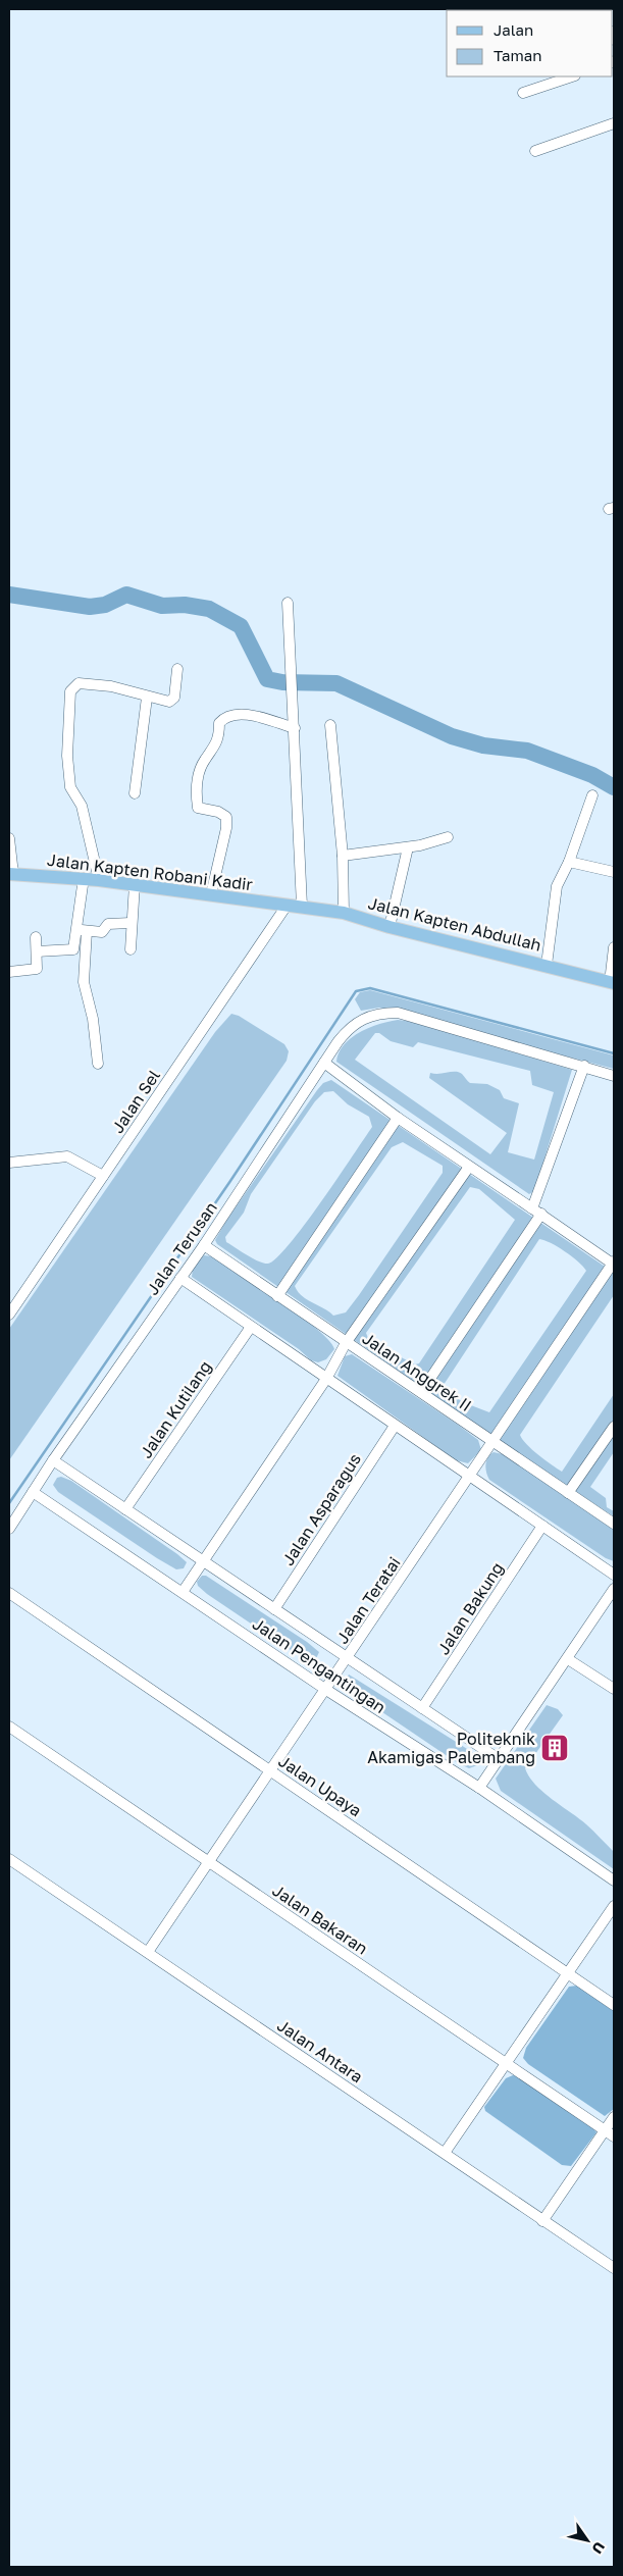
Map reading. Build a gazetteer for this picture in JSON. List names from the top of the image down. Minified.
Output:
{"streets":{"main road":["Jalan Kapten Robani Kadir","Jalan Kapten Abdullah"],"street":["Jalan Sel","Jalan Terusan","Jalan Anggrek II","Jalan Kutilang","Jalan Asparagus","Jalan Teratai","Jalan Bakung","Jalan Pengantingan","Jalan Upaya","Jalan Bakaran","Jalan Antara"]},"crossings":[["Jalan Kapten Robani Kadir","Jalan Kapten Abdullah"],["Jalan Kapten Robani Kadir","Jalan Sel"],["Jalan Kapten Abdullah","Jalan Sel"],["Jalan Terusan","Jalan Anggrek II"],["Jalan Terusan","Jalan Pengantingan"],["Jalan Anggrek II","Jalan Teratai"],["Jalan Teratai","Jalan Pengantingan"],["Jalan Teratai","Jalan Upaya"],["Jalan Teratai","Jalan Bakaran"],["Jalan Teratai","Jalan Antara"]],"places":{"building":["Politeknik Akamigas Palembang"]},"legend":["Jalan","Taman"],"north":"bottom right"}
